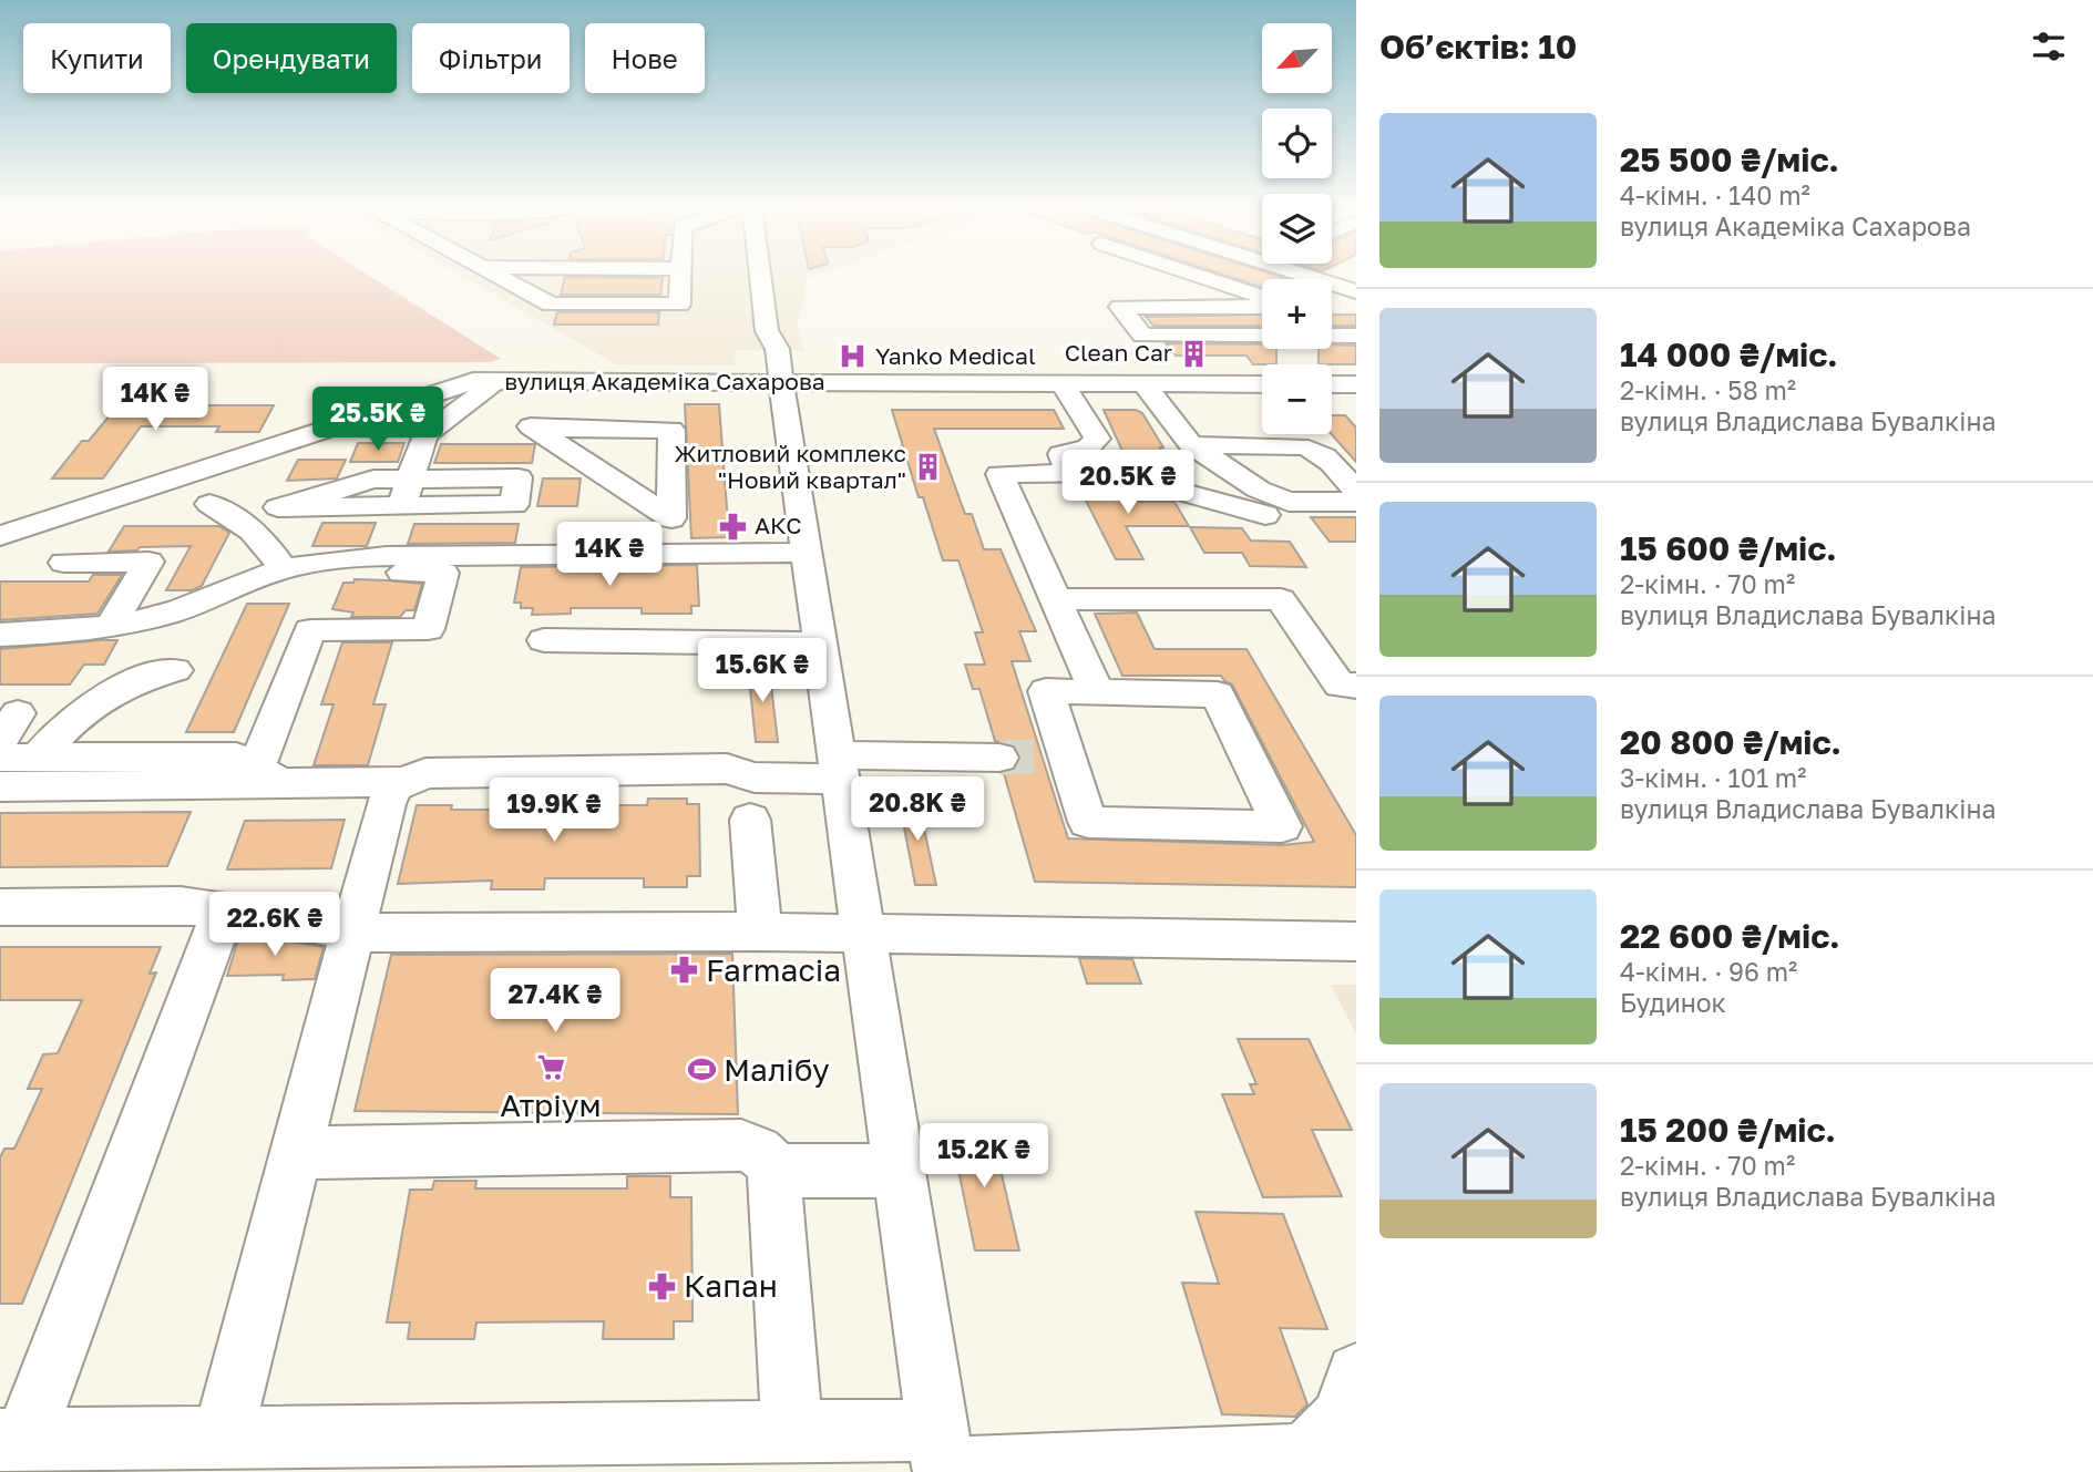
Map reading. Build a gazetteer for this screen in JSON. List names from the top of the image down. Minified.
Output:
{"streets":{"street":["вулиця Академіка Сахарова"]},"places":{"building":["Clean Car","Житловий комплекс \"Новий квартал\""],"hospital":["Yanko Medical"],"pharmacy":["АКС","Farmacia","Капан"],"supermarket":["Атріум"],"sports":["Малiбу"]},"north":"bottom left","page":{"heading":"Об’єктів: 10","map_buttons":["+","−"],"chip":["Купити","Орендувати","Фільтри","Нове"],"list":[{"name":"25 500 ₴/міс.","note":"4-кімн. · 140 m² · вулиця Академіка Сахарова"},{"name":"14 000 ₴/міс.","note":"2-кімн. · 58 m² · вулиця Владислава Бувалкіна"},{"name":"15 600 ₴/міс.","note":"2-кімн. · 70 m² · вулиця Владислава Бувалкіна"},{"name":"20 800 ₴/міс.","note":"3-кімн. · 101 m² · вулиця Владислава Бувалкіна"},{"name":"22 600 ₴/міс.","note":"4-кімн. · 96 m² · Будинок"},{"name":"15 200 ₴/міс.","note":"2-кімн. · 70 m² · вулиця Владислава Бувалкіна"}],"price":["14K ₴","25.5K ₴","20.5K ₴","14K ₴","15.6K ₴","20.8K ₴","19.9K ₴","22.6K ₴","27.4K ₴","15.2K ₴"]}}
